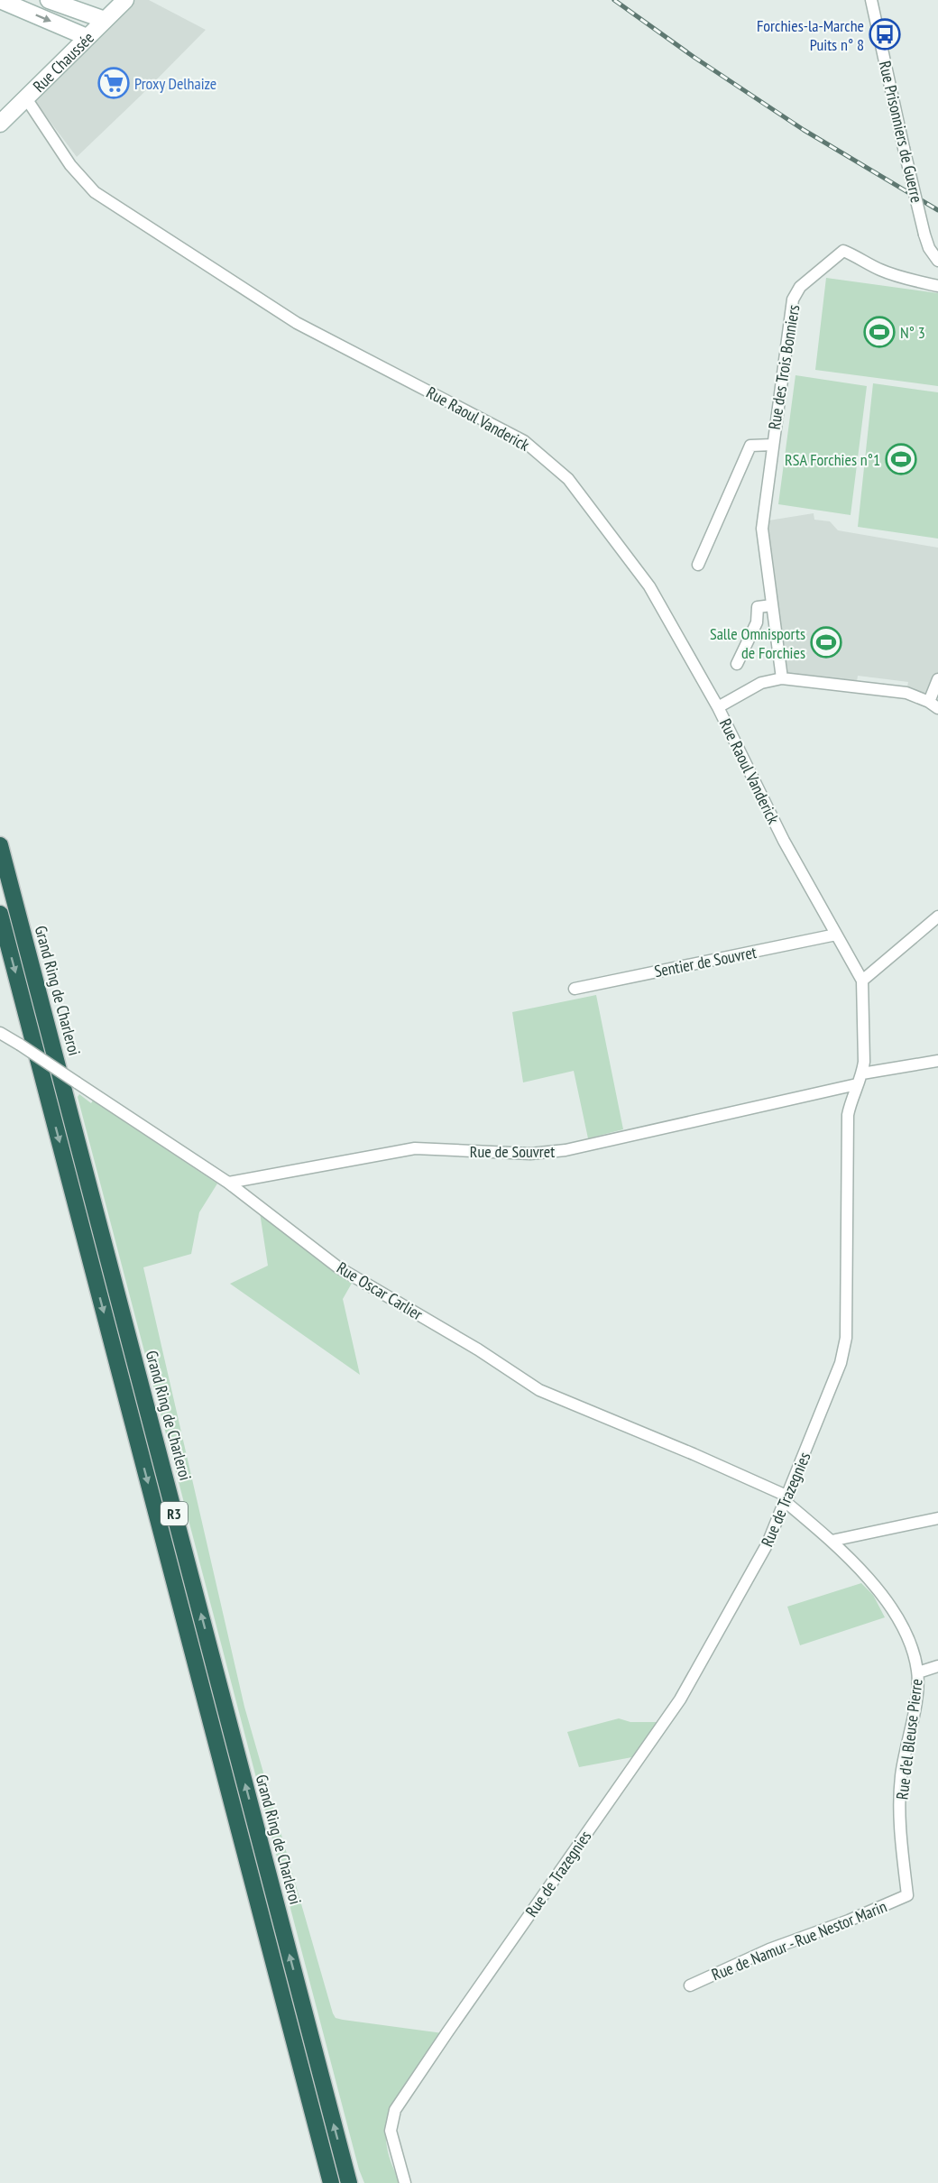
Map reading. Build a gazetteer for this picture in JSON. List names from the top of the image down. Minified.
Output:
{"streets":{"highway":["Grand Ring de Charleroi","R3"],"main road":["Rue Chaussée"],"street":["Rue Prisonniers de Guerre","Rue des Trois Bonniers","Rue Raoul Vanderick","Sentier de Souvret","Rue de Souvret","Rue Oscar Carlier","Rue de Trazegnies","Rue d'el Bleuse Pierre","Rue de Namur - Rue Nestor Marin"]},"crossings":[["Rue Chaussée","Rue Raoul Vanderick"],["Rue Raoul Vanderick","Sentier de Souvret"],["Rue Raoul Vanderick","Rue de Trazegnies"],["Rue de Souvret","Rue Oscar Carlier"],["Rue de Souvret","Rue de Trazegnies"],["Rue Oscar Carlier","Rue de Trazegnies"],["Rue Oscar Carlier","Rue d'el Bleuse Pierre"],["Rue de Trazegnies","Rue d'el Bleuse Pierre"],["Rue d'el Bleuse Pierre","Rue de Namur - Rue Nestor Marin"]],"places":{"bus stop":["Forchies-la-Marche Puits n° 8"],"supermarket":["Proxy Delhaize"],"sports":["N° 3","RSA Forchies n°1","Salle Omnisports de Forchies"]}}
